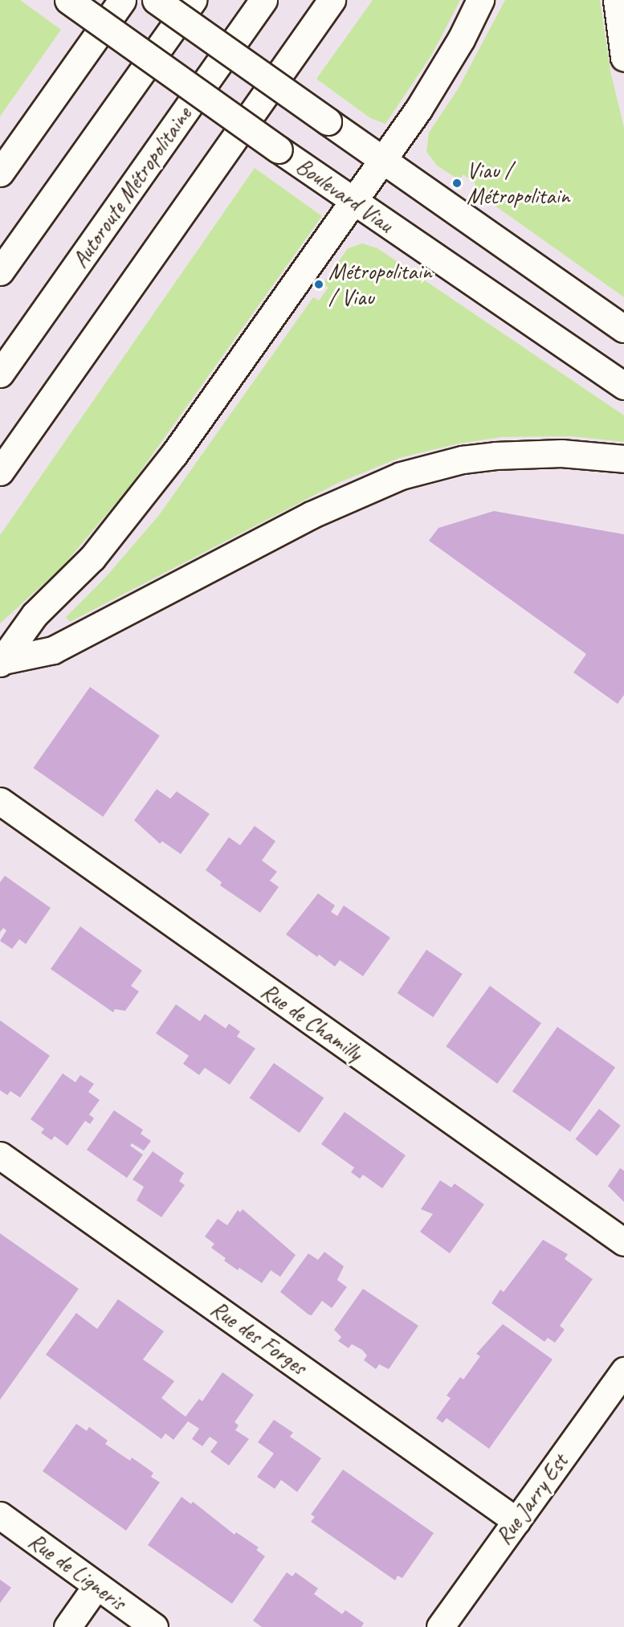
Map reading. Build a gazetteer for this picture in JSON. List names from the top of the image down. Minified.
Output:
{"streets":{"main road":["Autoroute Métropolitaine","Boulevard Viau","Rue de Chamilly","Rue des Forges","Rue Jarry Est","Rue de Ligneris"]},"crossings":[["Rue des Forges","Rue Jarry Est"]],"places":["Viau / Métropolitain","Métropolitain / Viau"]}
